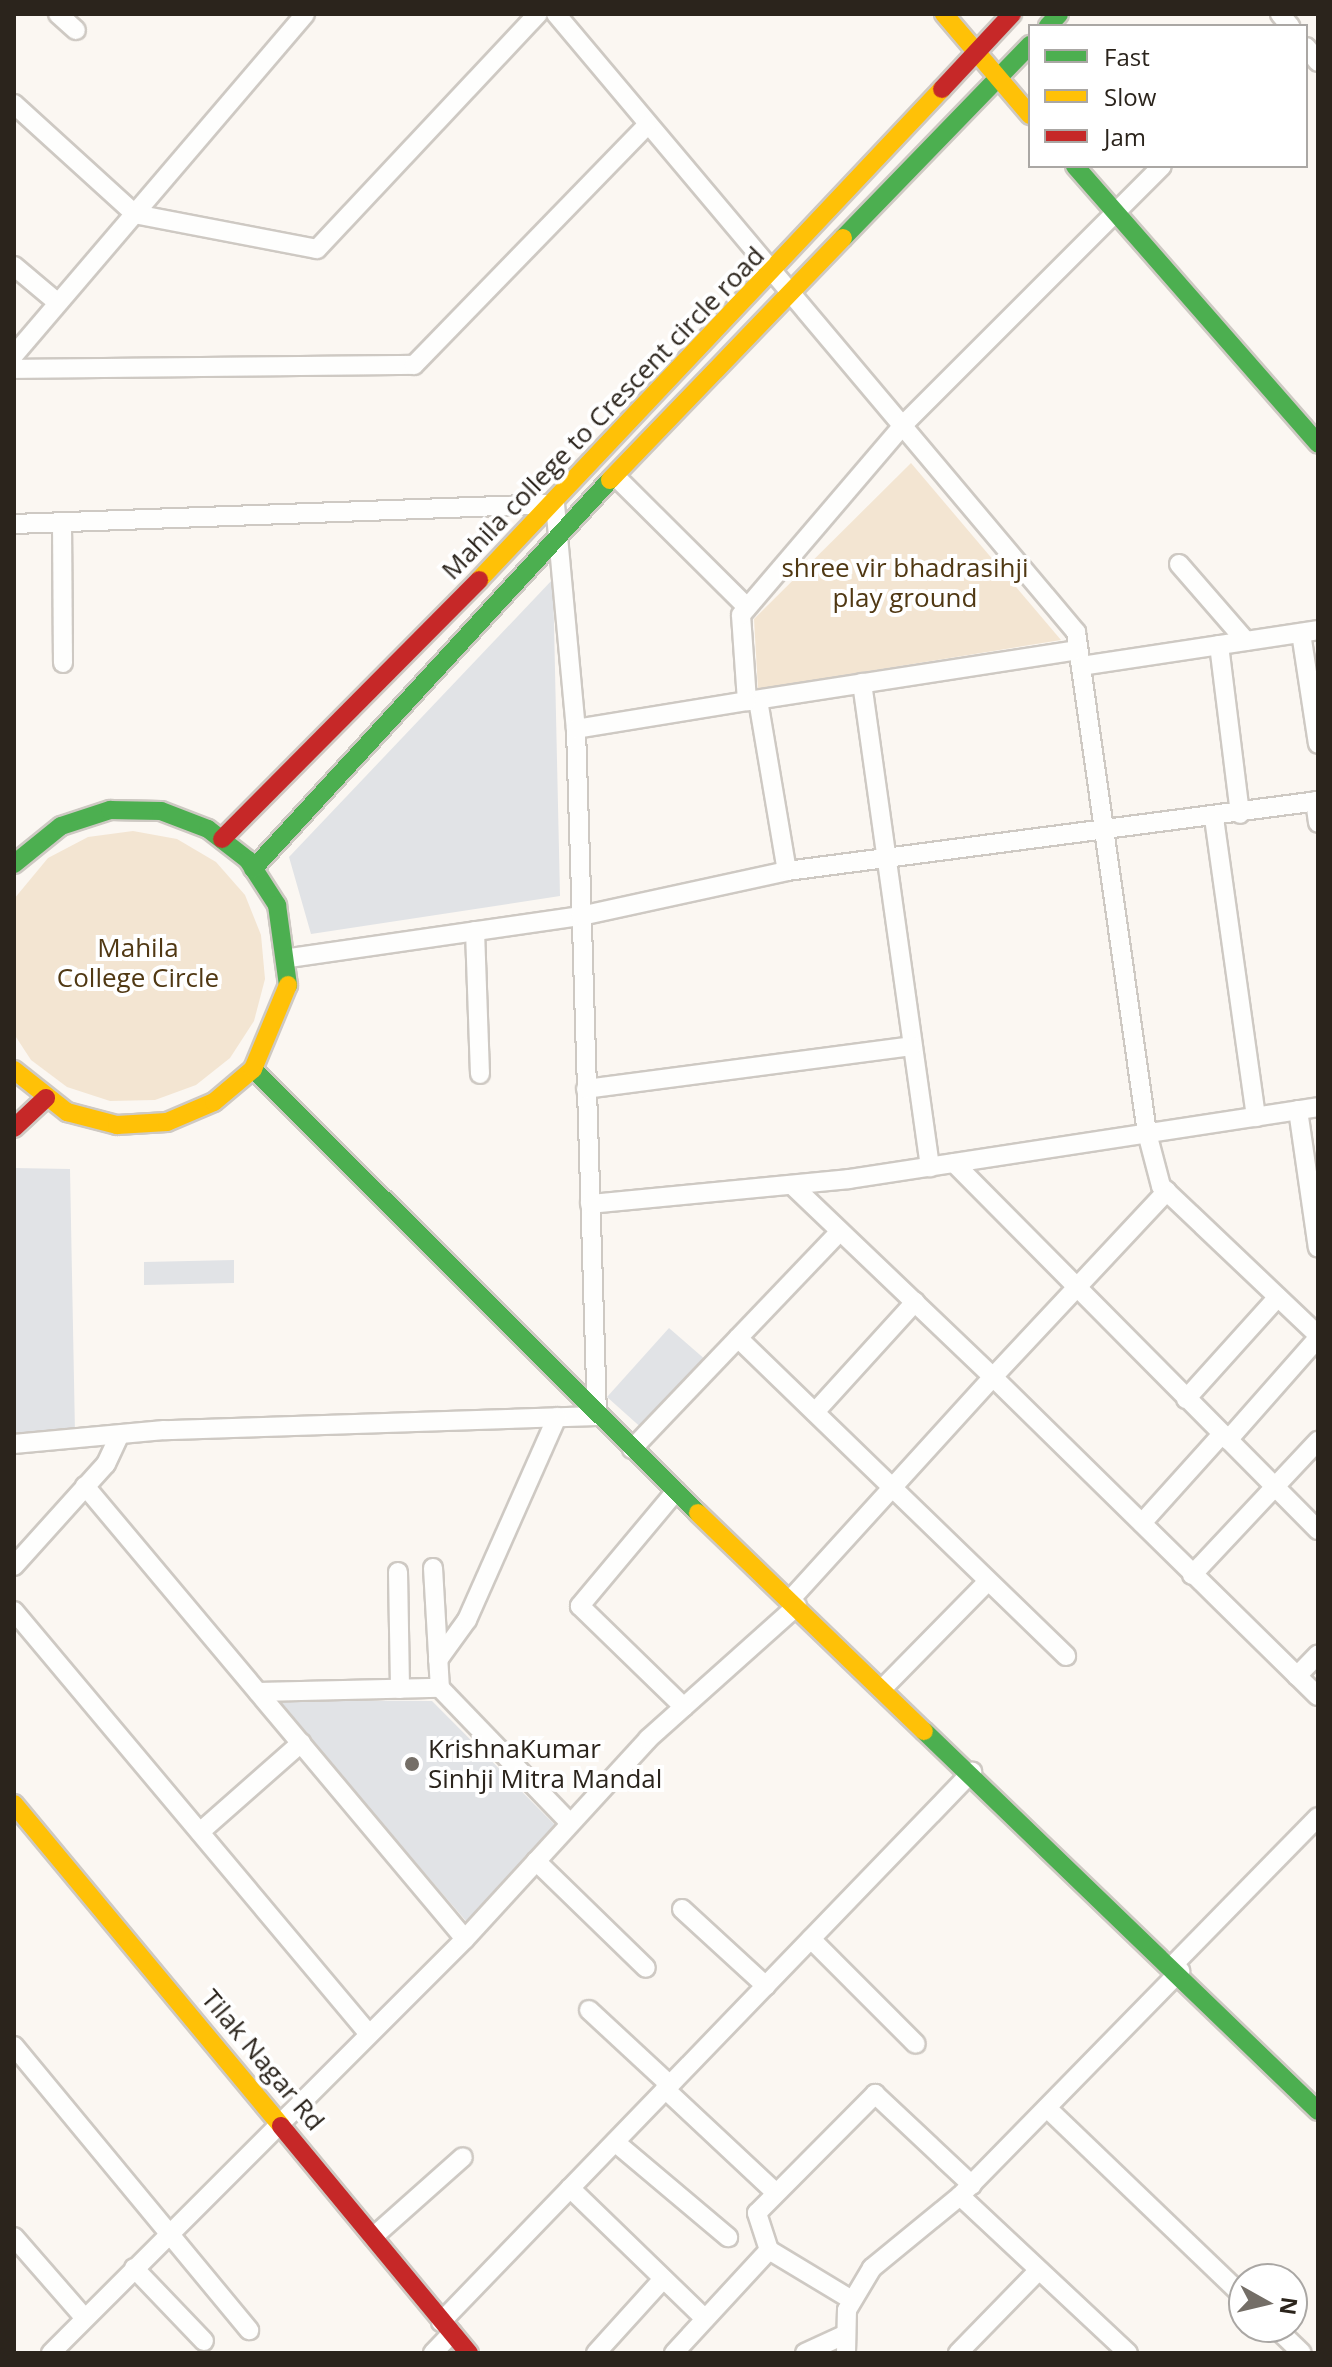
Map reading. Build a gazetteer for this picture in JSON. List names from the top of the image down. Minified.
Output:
{"streets":{"main road":["Mahila college to Crescent circle road","Tilak Nagar Rd"]},"parks":["shree vir bhadrasihji play ground","Mahila College Circle"],"places":["KrishnaKumar Sinhji Mitra Mandal"],"legend":["Fast","Slow","Jam"],"north":"right"}
